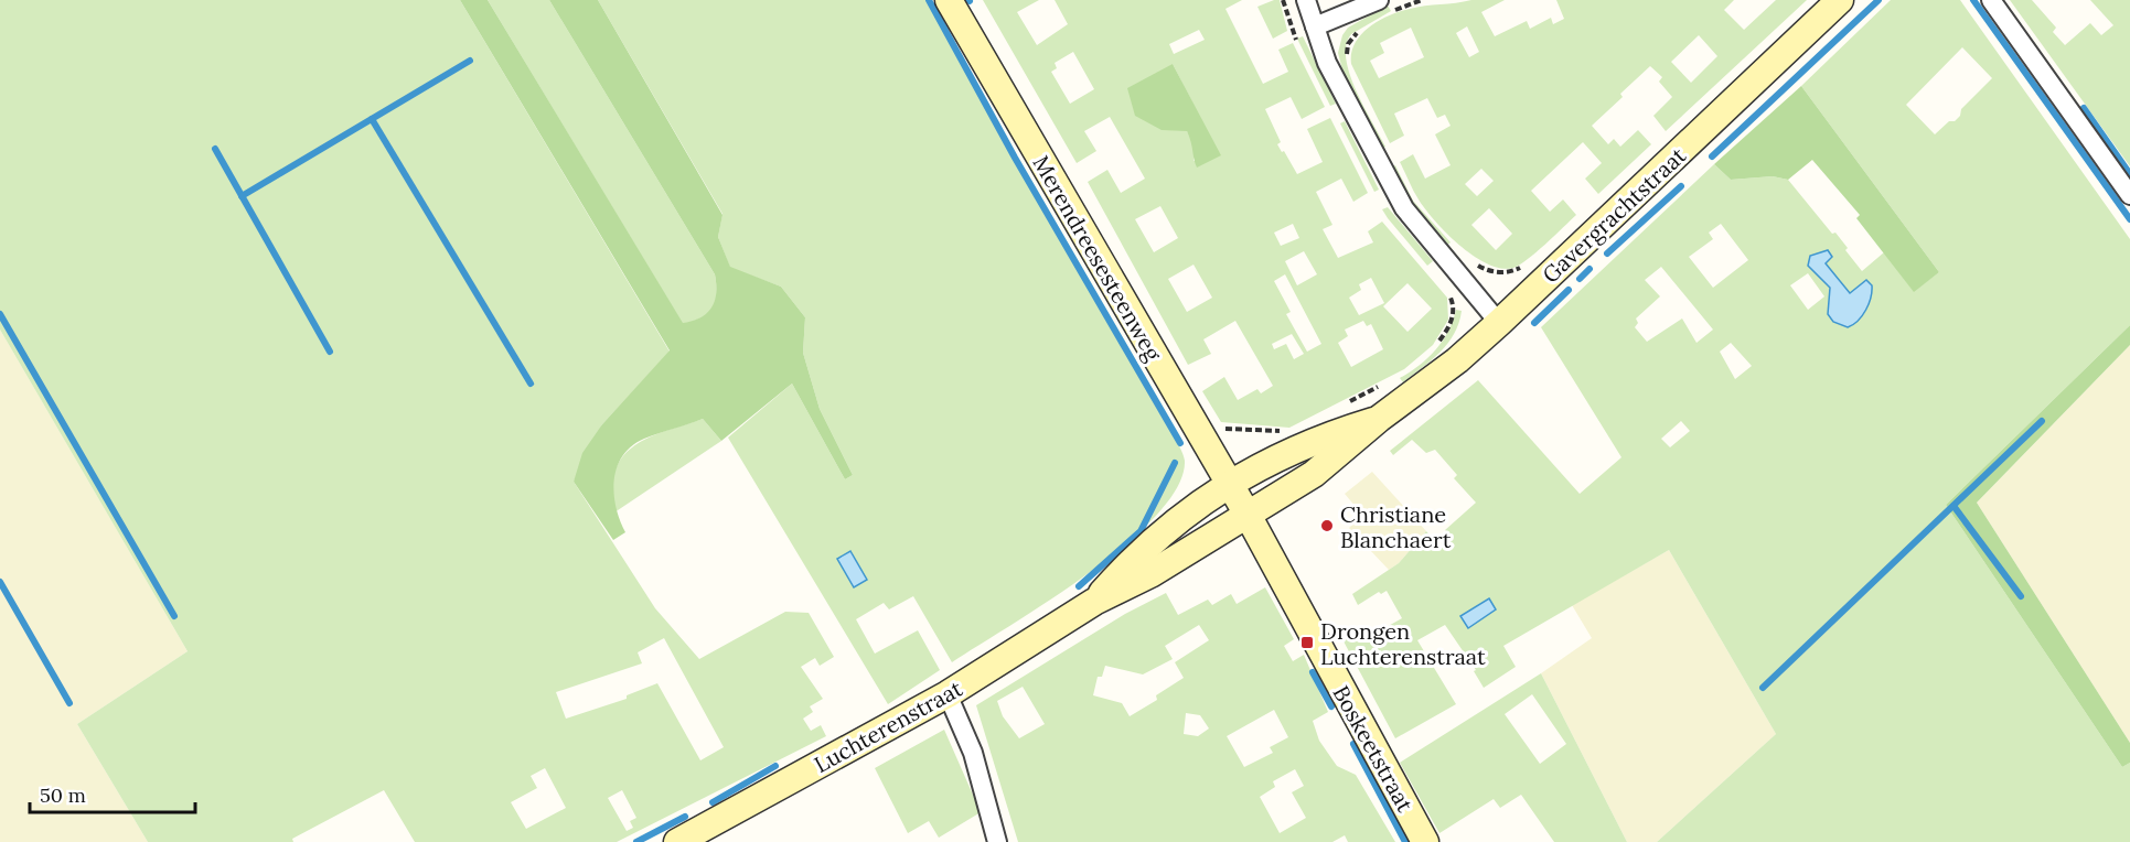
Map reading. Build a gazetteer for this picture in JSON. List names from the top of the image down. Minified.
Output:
{"streets":{"street":["Gavergrachtstraat","Merendreesesteenweg","Luchterenstraat","Boskeetstraat"]},"crossings":[["Gavergrachtstraat","Merendreesesteenweg"],["Gavergrachtstraat","Luchterenstraat"],["Gavergrachtstraat","Boskeetstraat"],["Merendreesesteenweg","Luchterenstraat"],["Merendreesesteenweg","Boskeetstraat"],["Luchterenstraat","Boskeetstraat"]],"places":{"other":["Christiane Blanchaert"],"transit":["Drongen Luchterenstraat"]},"scale_bar":"50 m"}
